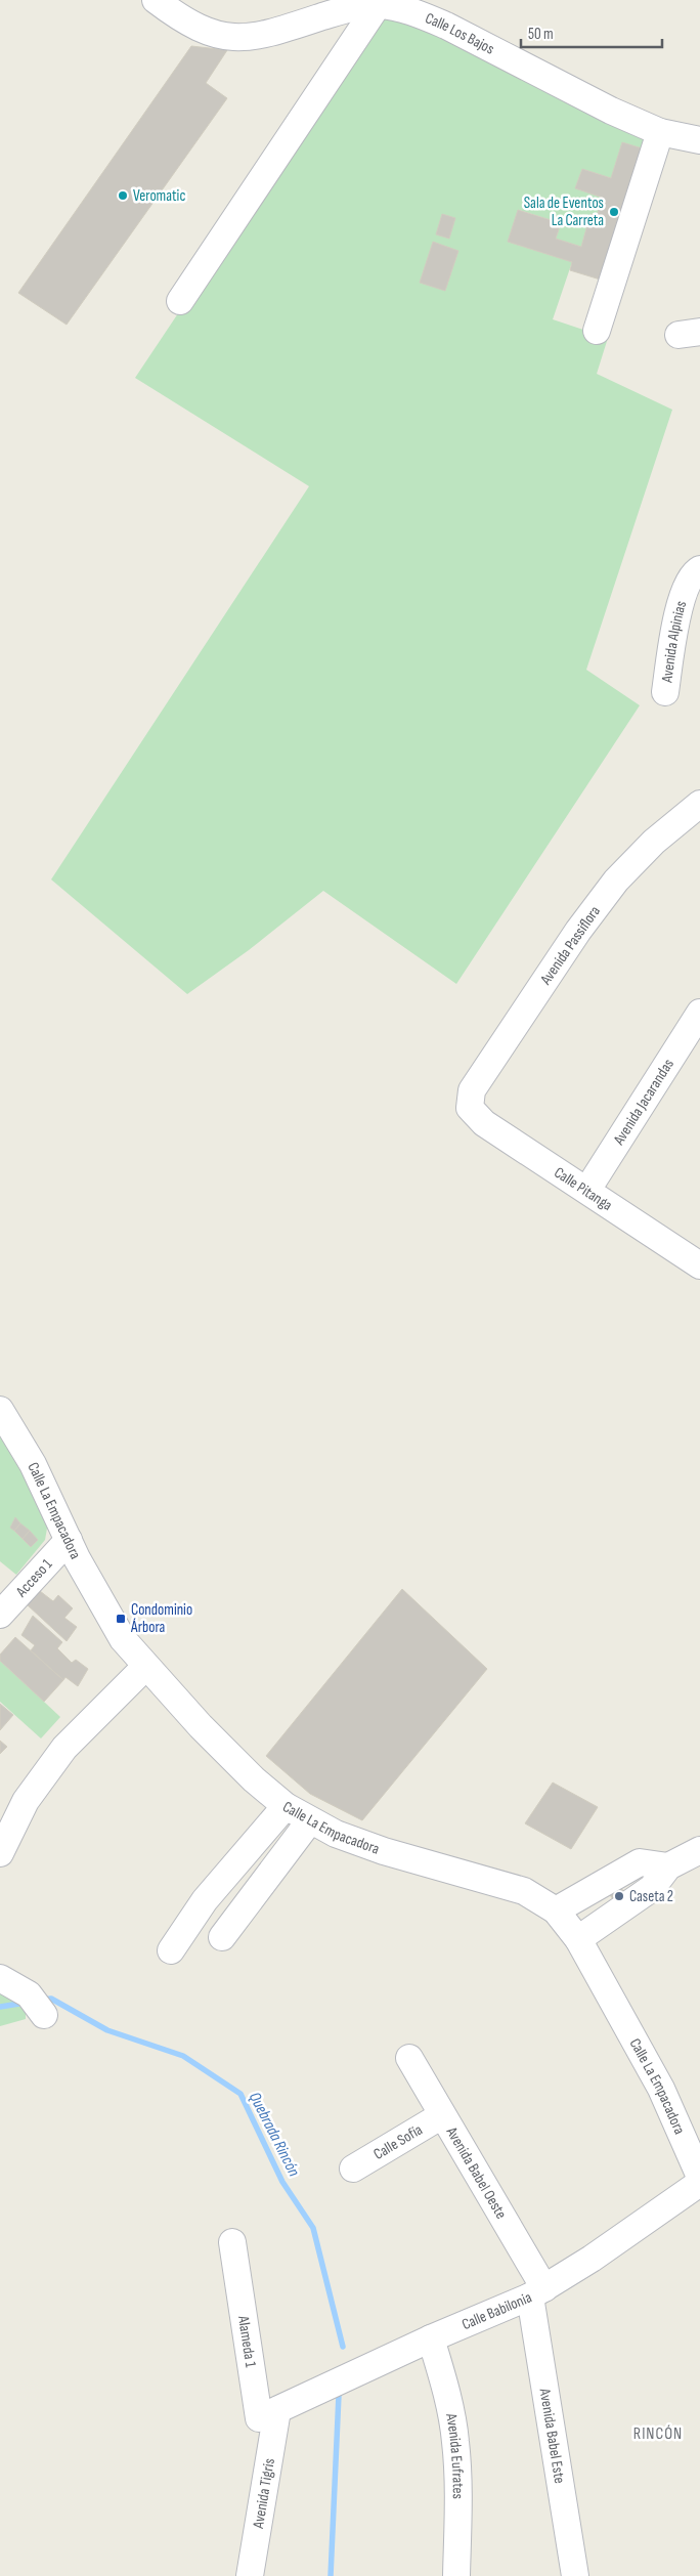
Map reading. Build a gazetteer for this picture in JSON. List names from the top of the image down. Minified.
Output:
{"streets":{"street":["Calle Los Bajos","Avenida Alpinias","Avenida Passiflora","Avenida Jacarandas","Calle Pitanga","Calle La Empacadora","Acceso 1","Calle Sofía","Avenida Babel Oeste","Calle Babilonia","Alameda 1","Avenida Babel Este","Avenida Eufrates","Avenida Tigris"]},"crossings":[["Avenida Passiflora","Calle Pitanga"],["Avenida Jacarandas","Calle Pitanga"],["Calle La Empacadora","Acceso 1"],["Calle Sofía","Avenida Babel Oeste"],["Avenida Babel Oeste","Calle Babilonia"],["Avenida Babel Oeste","Avenida Babel Este"],["Calle Babilonia","Alameda 1"],["Calle Babilonia","Avenida Babel Este"],["Calle Babilonia","Avenida Eufrates"],["Calle Babilonia","Avenida Tigris"],["Alameda 1","Avenida Tigris"]],"districts":["RINCÓN"],"water":["Quebrada Rincón"],"places":{"other":["Veromatic","Sala de Eventos La Carreta","Caseta 2"],"transit":["Condominio Árbora"]},"scale_bar":"50 m"}
